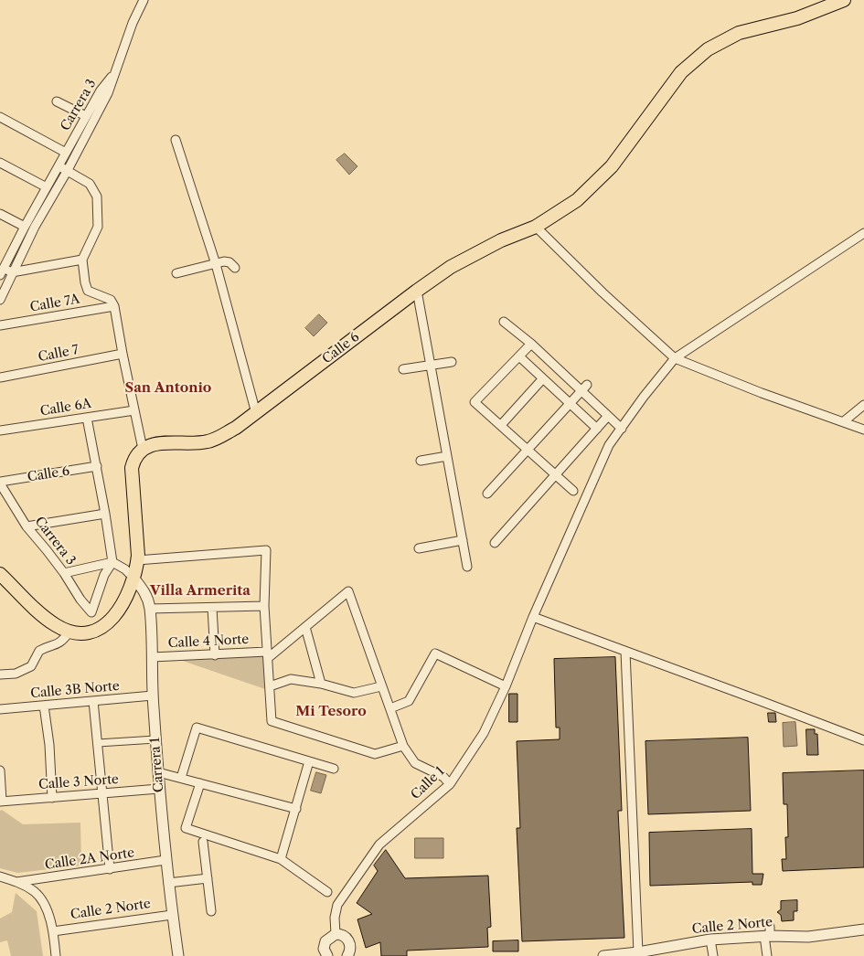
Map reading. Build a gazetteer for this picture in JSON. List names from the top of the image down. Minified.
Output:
{"streets":{"main road":["Calle 6"],"street":["Carrera 3","Calle 7A","Calle 7","Calle 6A","Calle 4 Norte","Calle 3B Norte","Carrera 1","Calle 3 Norte","Calle 1","Calle 2A Norte","Calle 2 Norte"]},"crossings":[["Carrera 3","Calle 6"],["Calle 4 Norte","Carrera 1"],["Calle 3B Norte","Carrera 1"],["Carrera 1","Calle 3 Norte"],["Carrera 1","Calle 2A Norte"],["Carrera 1","Calle 2 Norte"]],"districts":["San Antonio","Villa Armerita","Mi Tesoro"]}
